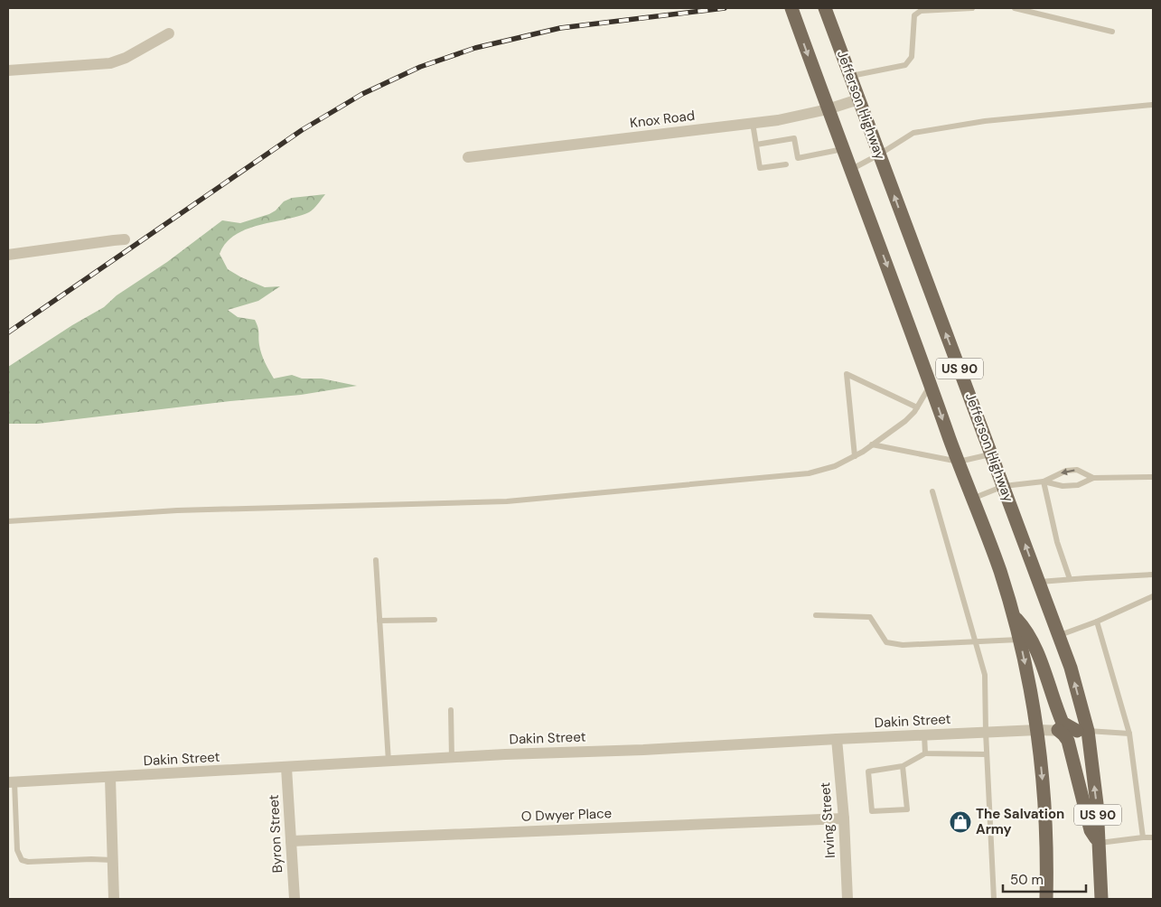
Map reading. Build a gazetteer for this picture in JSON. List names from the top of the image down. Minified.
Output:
{"streets":{"main road":["Jefferson Highway","US 90"],"street":["Knox Road","Dakin Street","O Dwyer Place","Irving Street","Byron Street"]},"crossings":[["Jefferson Highway","Knox Road"],["Jefferson Highway","Dakin Street"],["Knox Road","US 90"],["US 90","Dakin Street"],["Dakin Street","Irving Street"],["Dakin Street","Byron Street"],["O Dwyer Place","Irving Street"],["O Dwyer Place","Byron Street"]],"places":{"shop":["The Salvation Army"]},"scale_bar":"50 m"}
